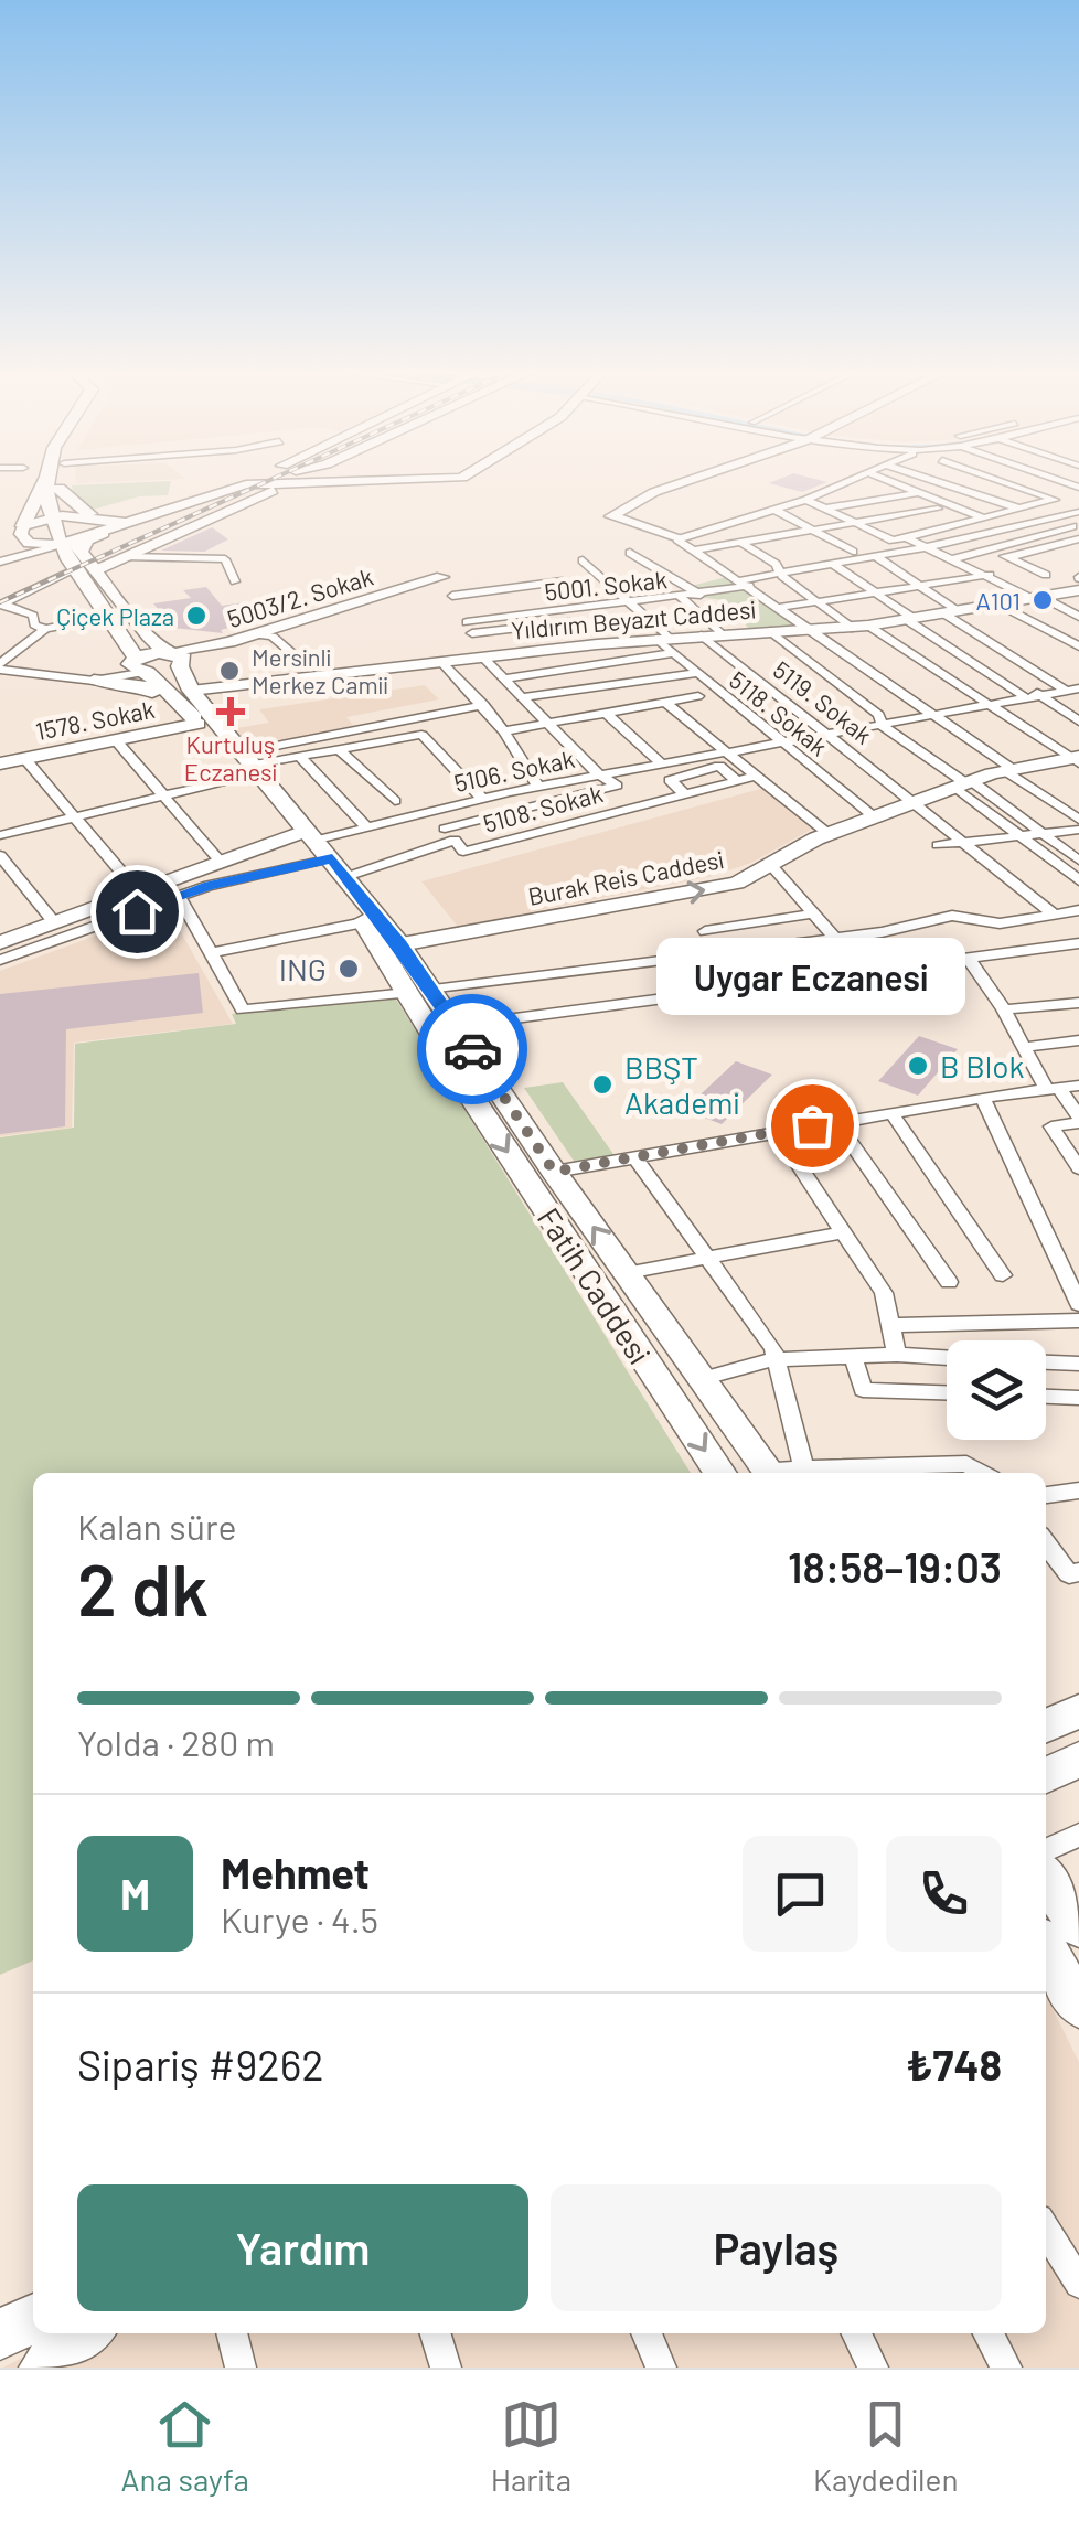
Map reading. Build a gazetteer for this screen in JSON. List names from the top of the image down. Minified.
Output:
{"streets":{"main road":["5003/2. Sokak","Yıldırım Beyazıt Caddesi","1578. Sokak","Burak Reis Caddesi","Fatih Caddesi"],"street":["5001. Sokak","5119. Sokak","5118. Sokak","5106. Sokak","5108. Sokak"]},"crossings":[["5001. Sokak","5118. Sokak"],["5003/2. Sokak","Fatih Caddesi"],["Yıldırım Beyazıt Caddesi","5119. Sokak"],["Yıldırım Beyazıt Caddesi","5118. Sokak"],["Yıldırım Beyazıt Caddesi","Fatih Caddesi"],["5119. Sokak","5106. Sokak"],["5119. Sokak","Burak Reis Caddesi"],["5118. Sokak","5106. Sokak"],["5118. Sokak","Burak Reis Caddesi"],["1578. Sokak","Fatih Caddesi"],["5106. Sokak","5108. Sokak"],["5106. Sokak","Fatih Caddesi"],["5108. Sokak","Fatih Caddesi"]],"one_way":["Burak Reis Caddesi"],"places":{"other":["A101","Çiçek Plaza","Mersinli Merkez Camii","ING","B Blok","BBŞT Akademi","Uygar Eczanesi"],"health":["Kurtuluş Eczanesi"]},"page":{"bubble":"Uygar Eczanesi","heading":["2 dk","Kalan süre","18:58–19:03"],"panel":["Mehmet","Kurye · 4.5","Sipariş #9262","₺748"],"bar":"Yolda · 280 m","round":"M","buttons":["Yardım","Paylaş"],"tabs":["Ana sayfa","Harita","Kaydedilen"]}}
